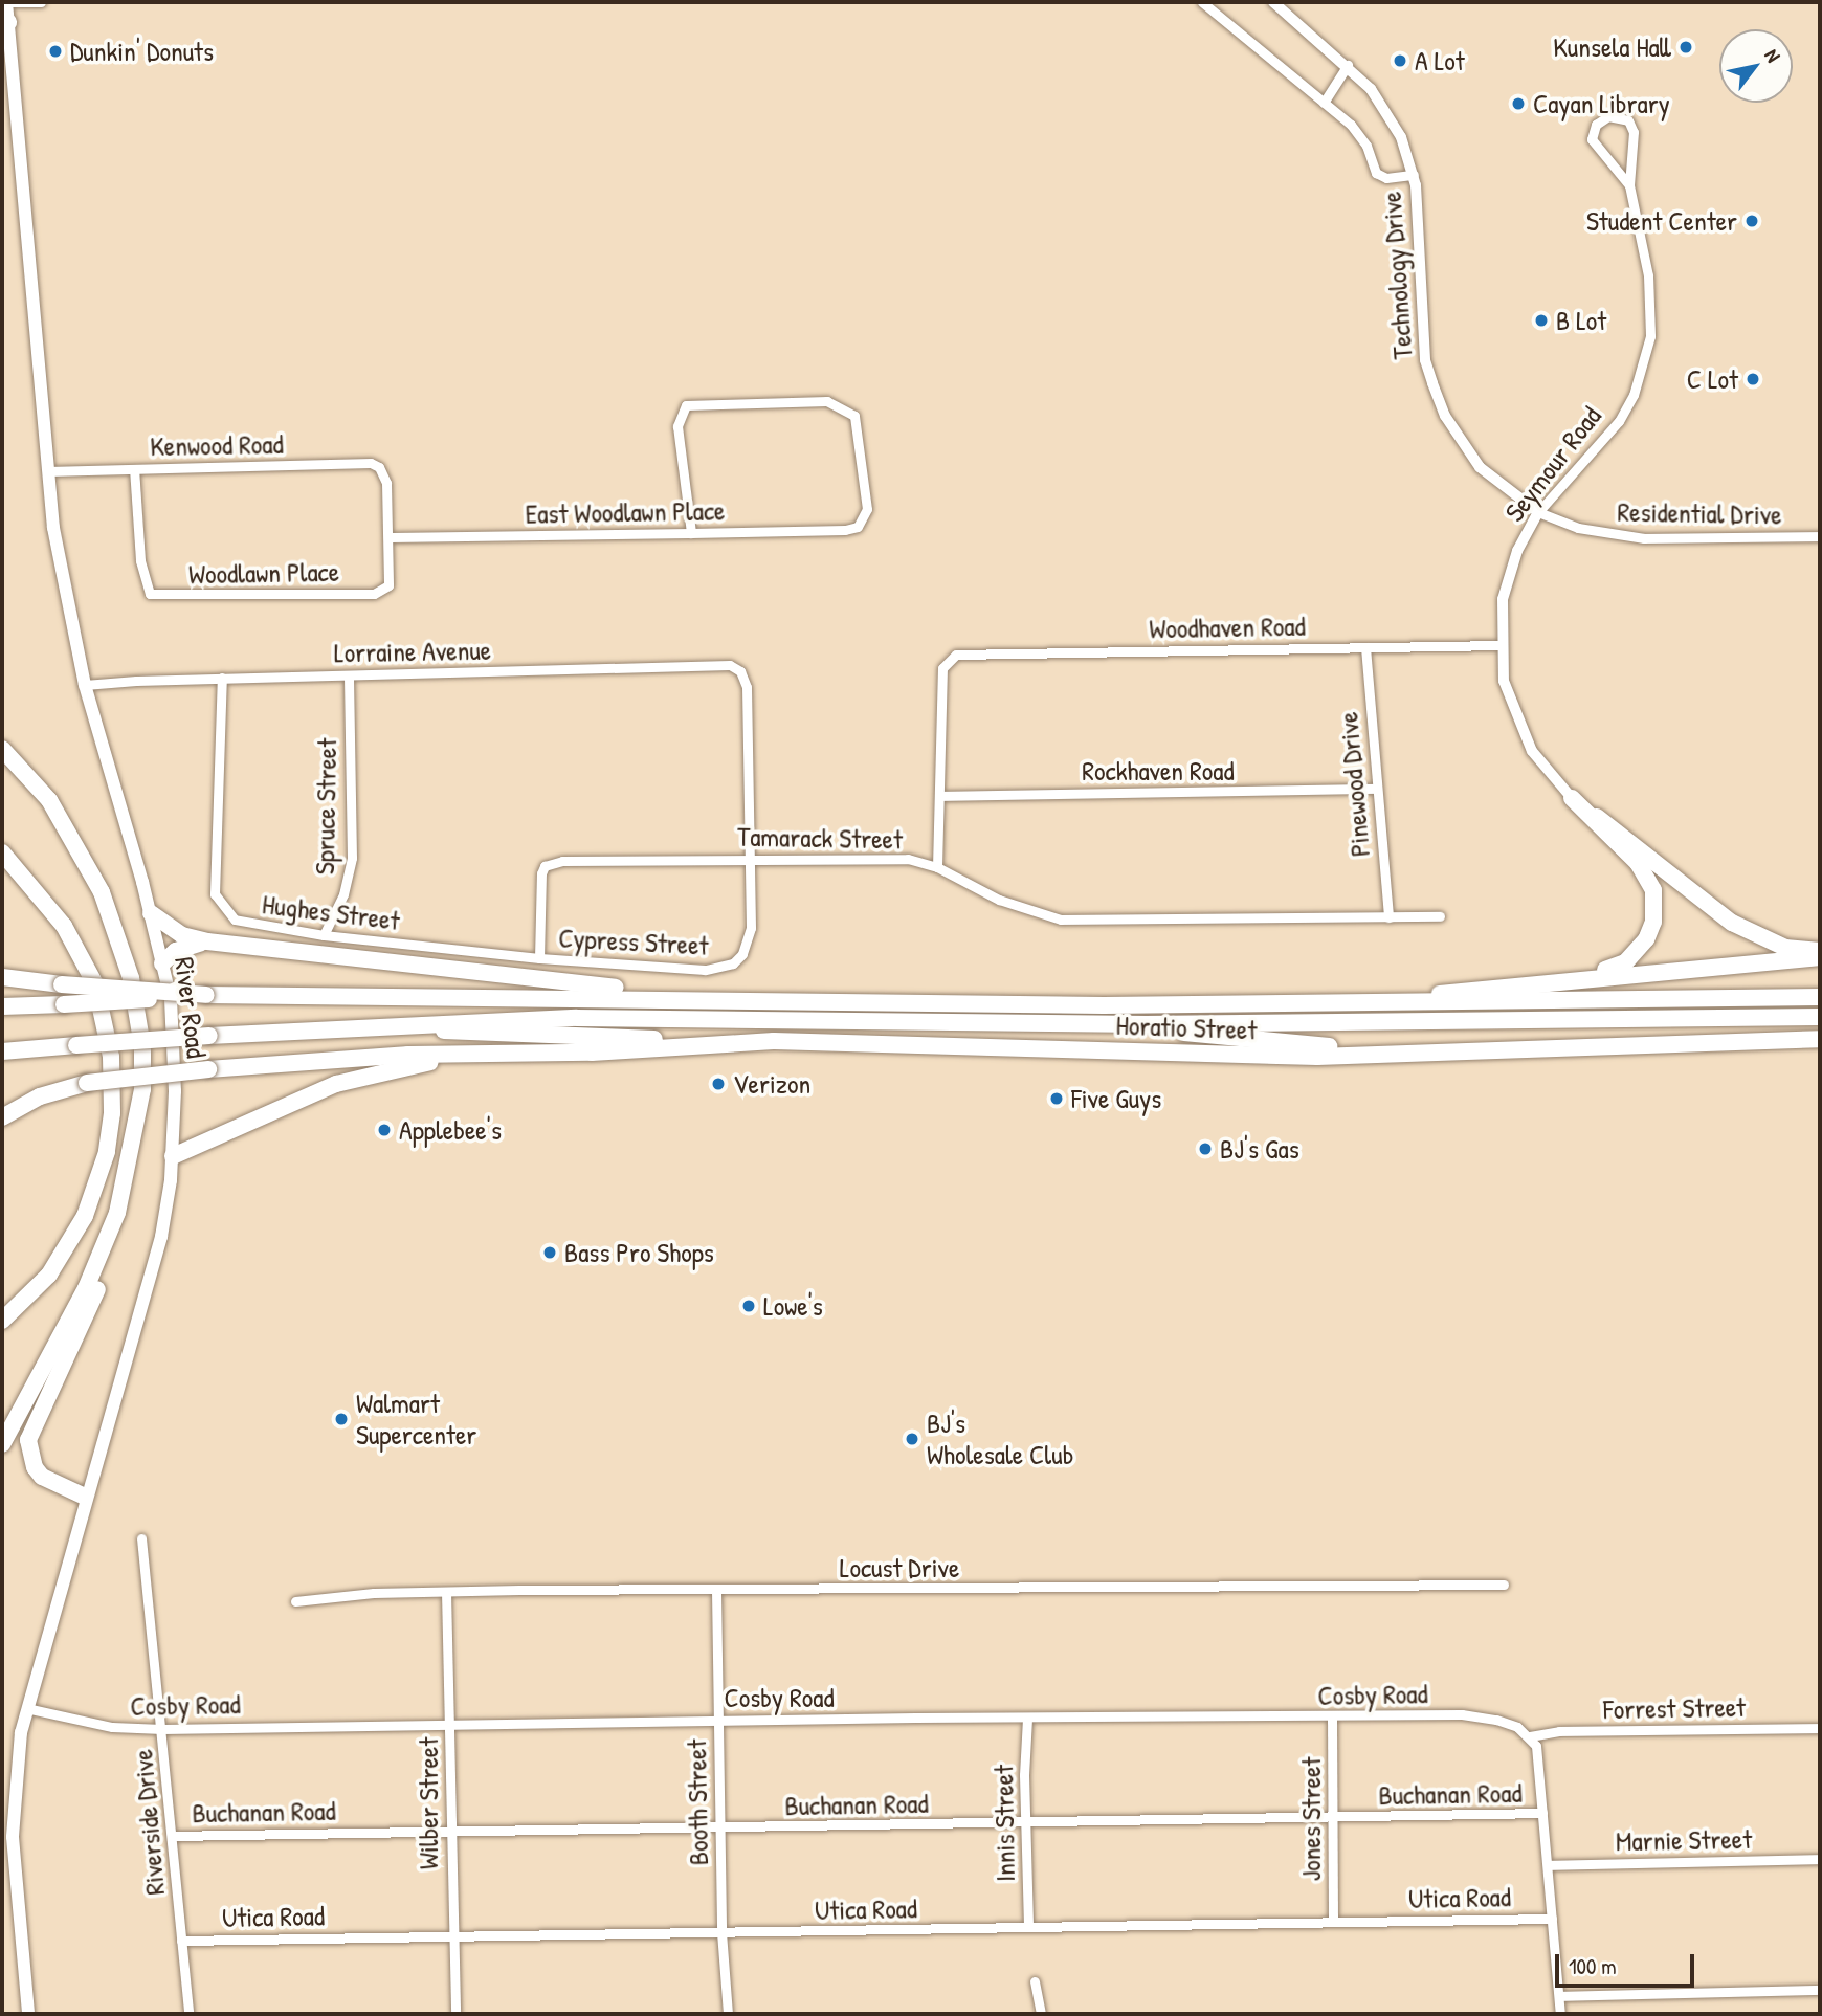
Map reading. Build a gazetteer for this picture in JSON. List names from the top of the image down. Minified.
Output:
{"streets":{"highway":["Horatio Street"],"main road":["River Road"],"street":["Technology Drive","Kenwood Road","Seymour Road","East Woodlawn Place","Residential Drive","Woodlawn Place","Woodhaven Road","Lorraine Avenue","Rockhaven Road","Pinewood Drive","Spruce Street","Tamarack Street","Hughes Street","Cypress Street","Locust Drive","Cosby Road","Forrest Street","Buchanan Road","Booth Street","Wilber Street","Jones Street","Riverside Drive","Innis Street","Marnie Street","Utica Road"]},"crossings":[["Technology Drive","Seymour Road"],["Technology Drive","Residential Drive"],["Kenwood Road","Woodlawn Place"],["Kenwood Road","River Road"],["Seymour Road","Residential Drive"],["Seymour Road","Woodhaven Road"],["East Woodlawn Place","Woodlawn Place"],["Woodhaven Road","Rockhaven Road"],["Woodhaven Road","Pinewood Drive"],["Lorraine Avenue","Spruce Street"],["Lorraine Avenue","Hughes Street"],["Lorraine Avenue","Cypress Street"],["Lorraine Avenue","River Road"],["Rockhaven Road","Pinewood Drive"],["Pinewood Drive","Tamarack Street"],["Spruce Street","Hughes Street"],["Tamarack Street","Hughes Street"],["Tamarack Street","Cypress Street"],["Hughes Street","Cypress Street"],["River Road","Cosby Road"],["Locust Drive","Booth Street"],["Locust Drive","Wilber Street"],["Cosby Road","Forrest Street"],["Cosby Road","Booth Street"],["Cosby Road","Wilber Street"],["Cosby Road","Jones Street"],["Cosby Road","Riverside Drive"],["Cosby Road","Innis Street"],["Buchanan Road","Booth Street"],["Buchanan Road","Wilber Street"],["Buchanan Road","Jones Street"],["Buchanan Road","Riverside Drive"],["Buchanan Road","Innis Street"],["Booth Street","Utica Road"],["Wilber Street","Utica Road"],["Jones Street","Utica Road"],["Riverside Drive","Utica Road"],["Innis Street","Utica Road"]],"places":["Kunsela Hall","Dunkin' Donuts","A Lot","Cayan Library","Student Center","B Lot","C Lot","Verizon","Five Guys","Applebee's","BJ's Gas","Bass Pro Shops","Lowe's","Walmart Supercenter","BJ's Wholesale Club"],"scale_bar":"100 m","north":"top right"}
